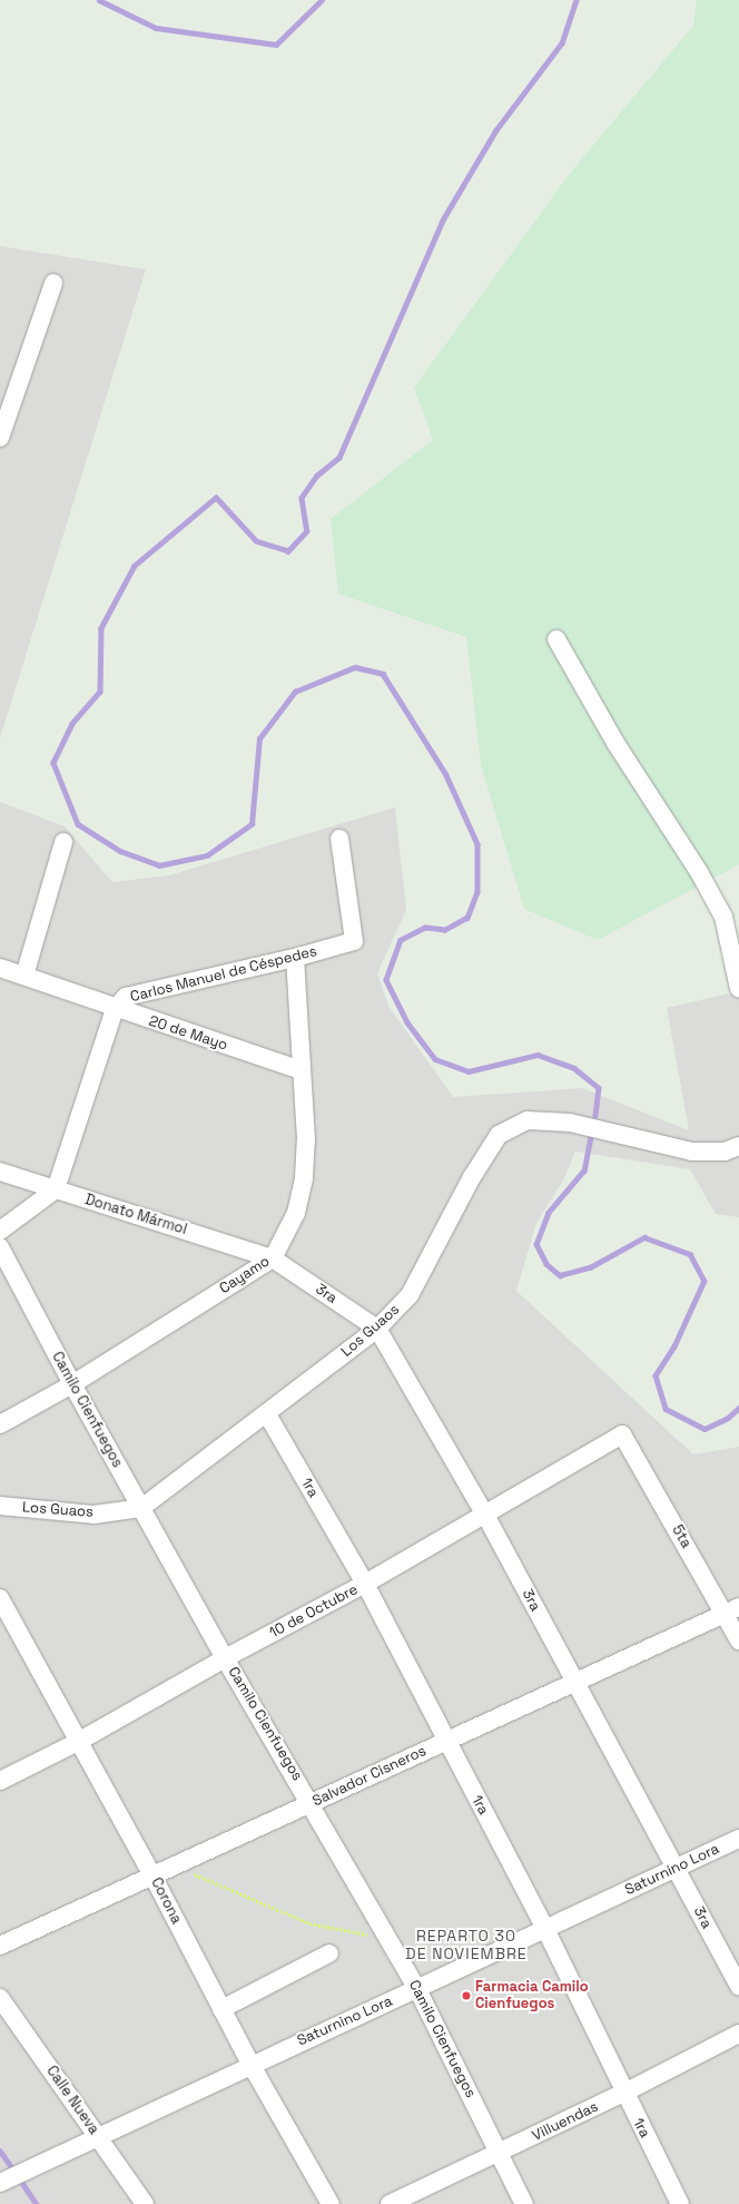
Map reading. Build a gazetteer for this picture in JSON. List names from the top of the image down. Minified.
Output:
{"streets":{"street":["Carlos Manuel de Céspedes","20 de Mayo","Donato Mármol","Cayamo","3ra","Los Guaos","Camilo Cienfuegos","1ra","5ta","10 de Octubre","Salvador Cisneros","Saturnino Lora","Corona","Calle Nueva","Villuendas"]},"crossings":[["Carlos Manuel de Céspedes","20 de Mayo"],["Carlos Manuel de Céspedes","Donato Mármol"],["Carlos Manuel de Céspedes","Cayamo"],["20 de Mayo","Cayamo"],["Donato Mármol","Cayamo"],["Donato Mármol","3ra"],["Cayamo","3ra"],["Cayamo","Camilo Cienfuegos"],["3ra","Los Guaos"],["3ra","10 de Octubre"],["3ra","Salvador Cisneros"],["3ra","Saturnino Lora"],["Los Guaos","Camilo Cienfuegos"],["Los Guaos","1ra"],["Camilo Cienfuegos","10 de Octubre"],["Camilo Cienfuegos","Salvador Cisneros"],["Camilo Cienfuegos","Saturnino Lora"],["Camilo Cienfuegos","Villuendas"],["1ra","10 de Octubre"],["1ra","Salvador Cisneros"],["1ra","Saturnino Lora"],["1ra","Villuendas"],["5ta","10 de Octubre"],["5ta","Salvador Cisneros"],["10 de Octubre","Corona"],["Salvador Cisneros","Corona"],["Saturnino Lora","Corona"],["Saturnino Lora","Calle Nueva"]],"districts":["REPARTO 30 DE NOVIEMBRE"],"places":["Farmacia Camilo Cienfuegos"]}
